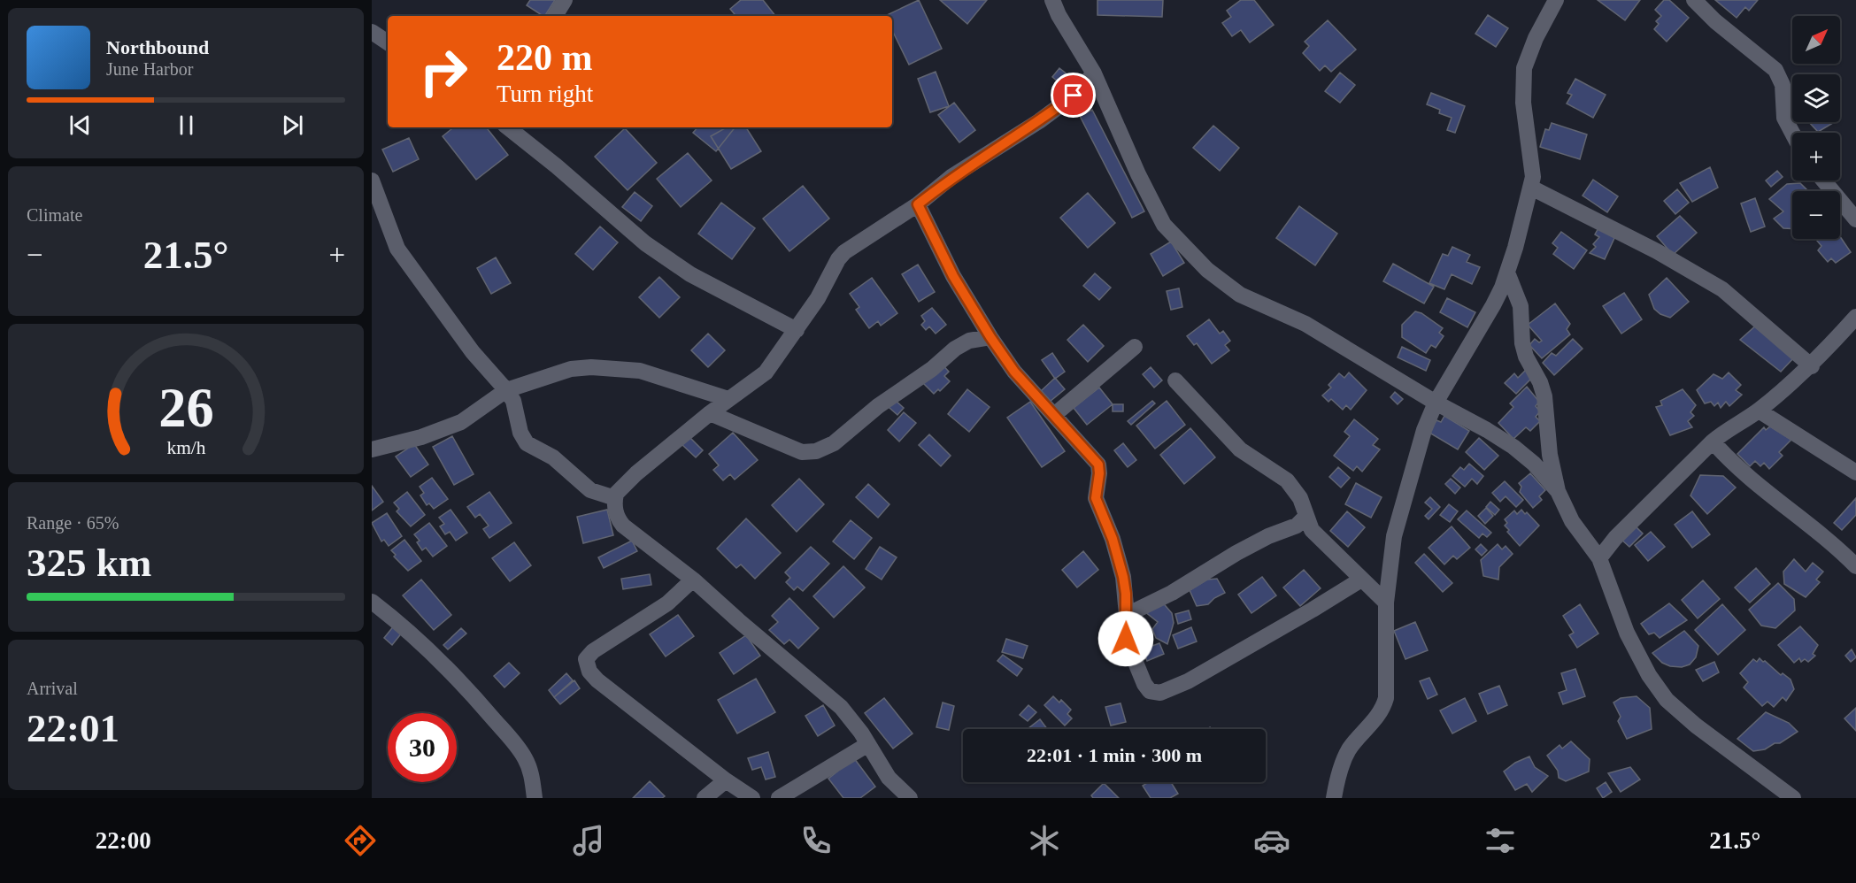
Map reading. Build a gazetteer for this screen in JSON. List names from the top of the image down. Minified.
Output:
{"north":"top right","page":{"map_buttons":["+","−"],"turn":["220 m","Turn right"],"song":["Northbound","June Harbor"],"tile":["Climate",["Range · 65%","325 km"],["Arrival","22:01"]],"heat":["−","21.5°","+"],"limit":"30","trip":"22:01 · 1 min · 300 m","tabs":["22:00","21.5°"],"gauge":["26","km/h"]}}
